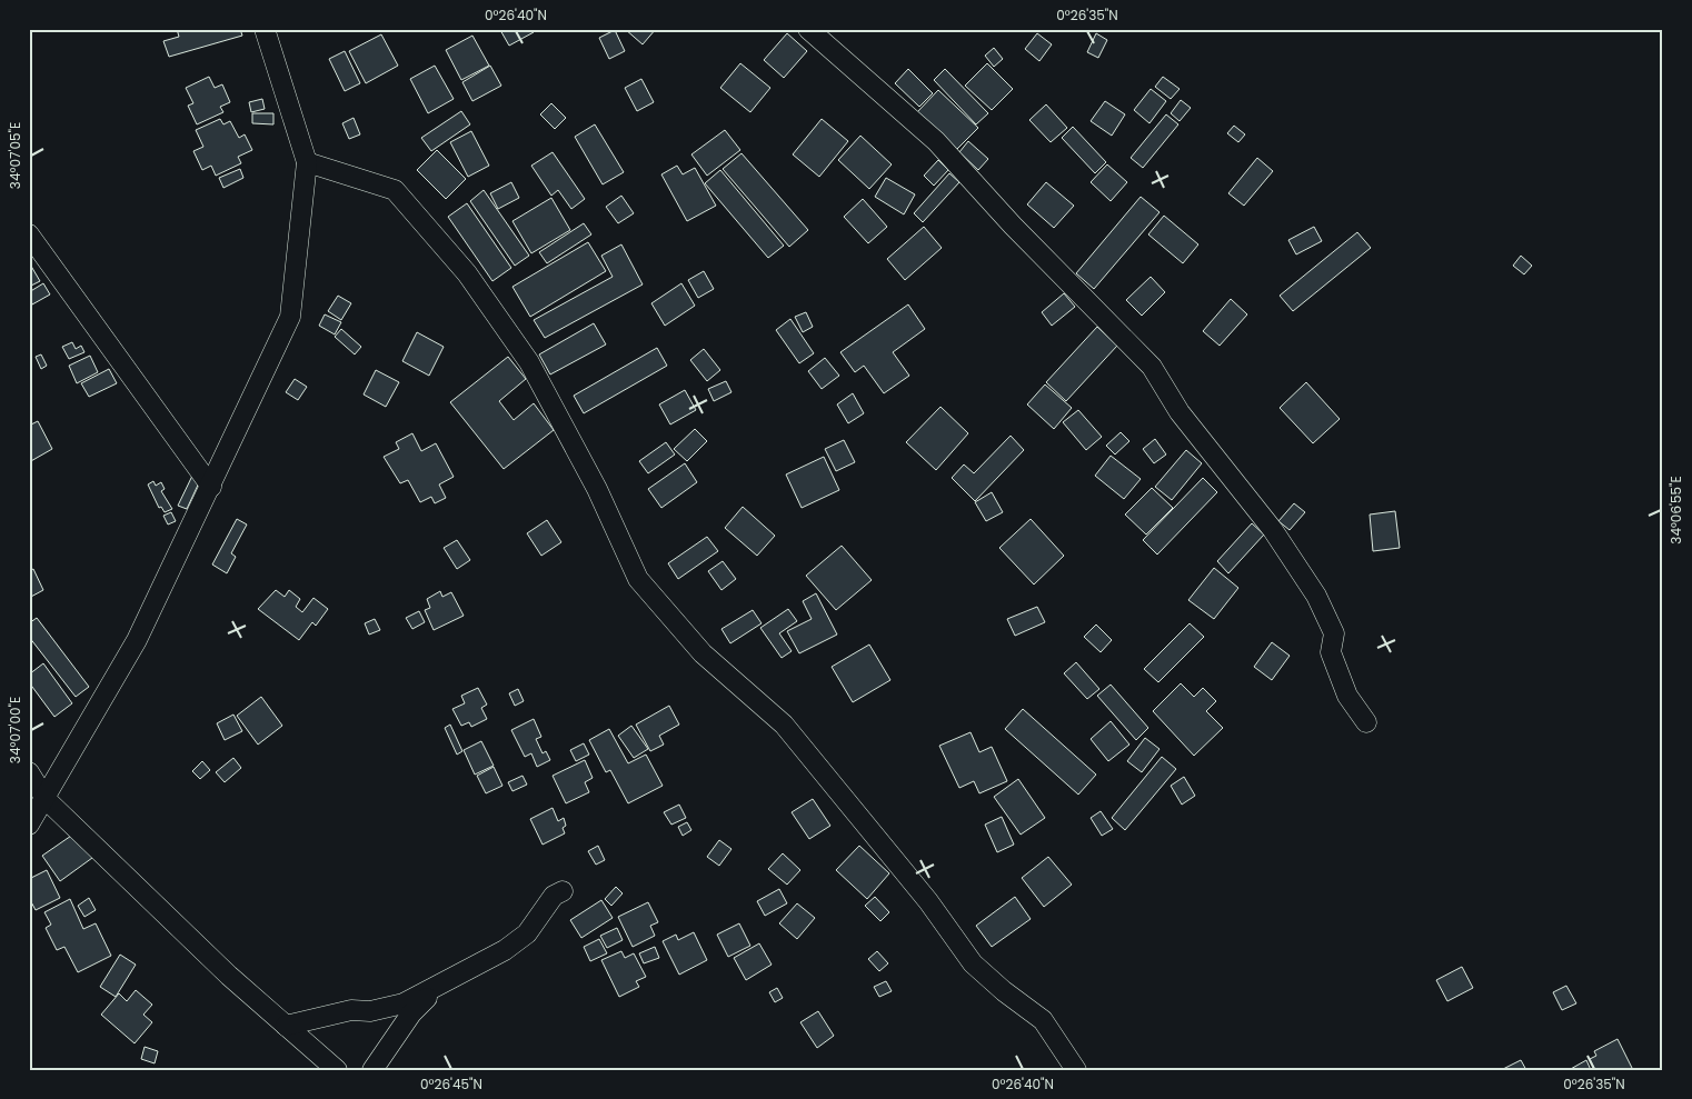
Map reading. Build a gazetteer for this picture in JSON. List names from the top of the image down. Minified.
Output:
{"coordinates":["0°26'40\"N","0°26'35\"N","34°07'05\"E","34°06'55\"E","34°07'00\"E","0°26'45\"N"]}
